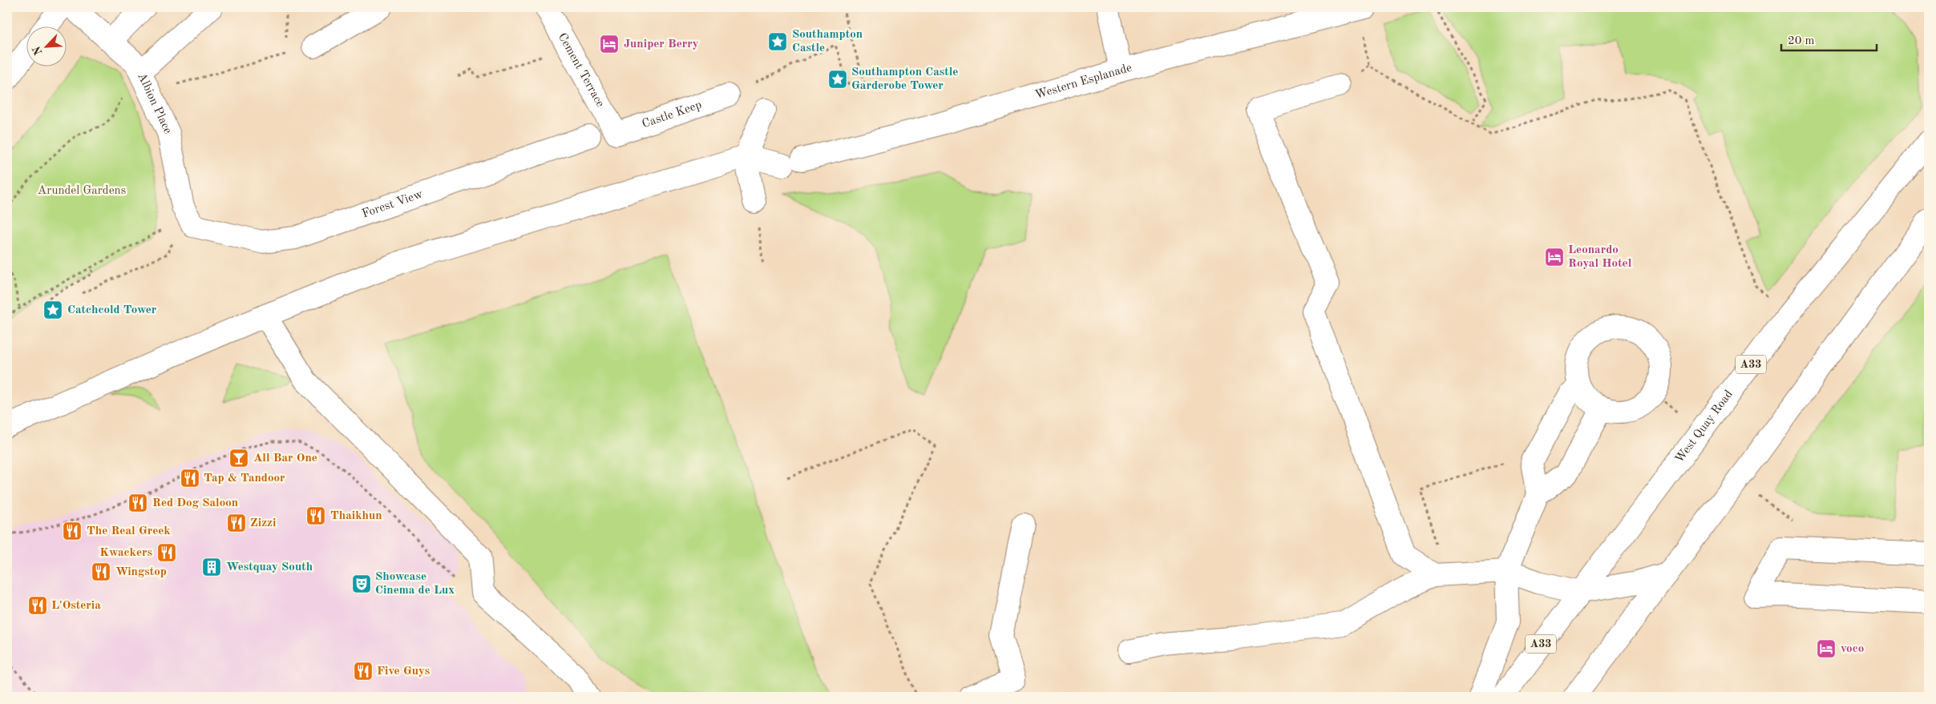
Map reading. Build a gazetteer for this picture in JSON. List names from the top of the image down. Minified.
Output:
{"streets":{"main road":["Cement Terrace","Western Esplanade","Albion Place","Castle Keep","Forest View","A33","West Quay Road"]},"crossings":[["Cement Terrace","Castle Keep"],["Albion Place","Forest View"]],"parks":["Arundel Gardens"],"places":{"place":["Southampton Castle","Southampton Castle Garderobe Tower","Catchcold Tower"],"hotel":["Juniper Berry","Leonardo Royal Hotel","voco"],"bar":["All Bar One"],"restaurant":["Tap & Tandoor","Red Dog Saloon","Thaikhun","Zizzi","The Real Greek","Kwackers","Wingstop","L'Osteria","Five Guys"],"building":["Westquay South"],"theatre":["Showcase Cinema de Lux"]},"scale_bar":"20 m","north":"bottom left"}
